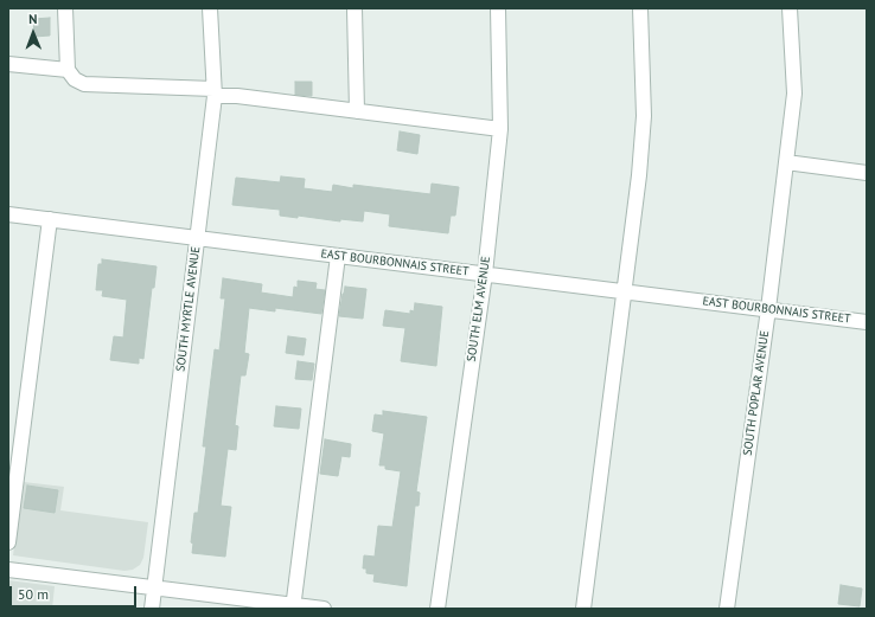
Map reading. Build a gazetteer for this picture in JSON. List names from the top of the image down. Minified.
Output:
{"streets":{"street":["EAST BOURBONNAIS STREET","SOUTH MYRTLE AVENUE","SOUTH ELM AVENUE","SOUTH POPLAR AVENUE"]},"crossings":[["EAST BOURBONNAIS STREET","SOUTH MYRTLE AVENUE"],["EAST BOURBONNAIS STREET","SOUTH ELM AVENUE"],["EAST BOURBONNAIS STREET","SOUTH POPLAR AVENUE"]],"scale_bar":"50 m","north":"top"}
